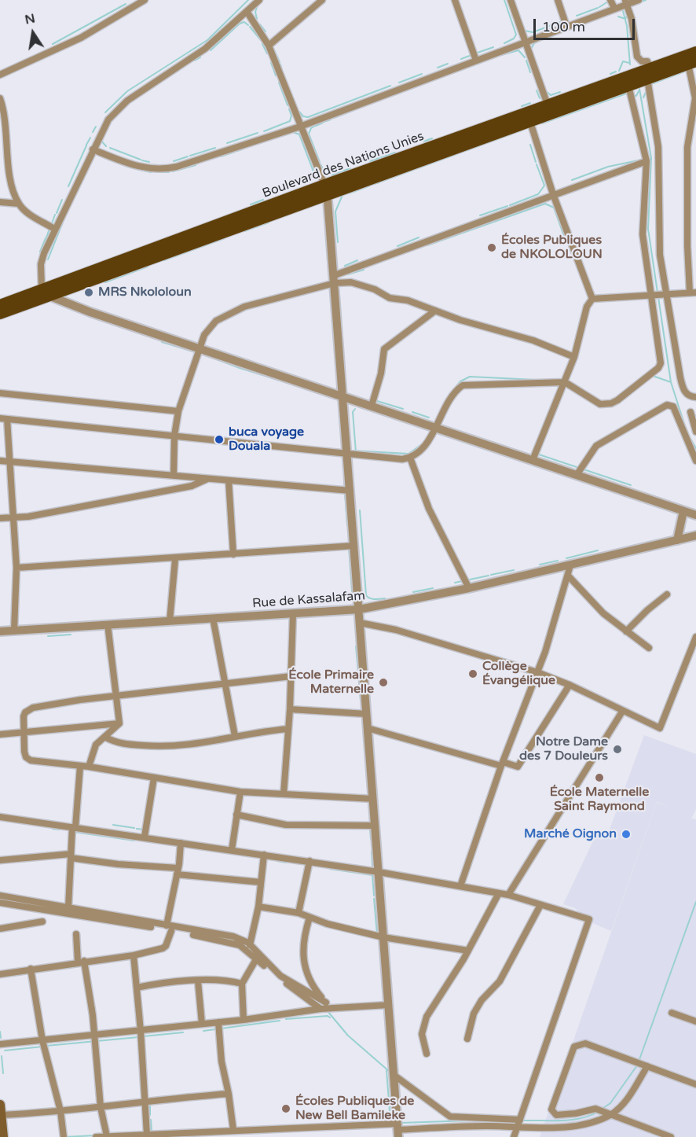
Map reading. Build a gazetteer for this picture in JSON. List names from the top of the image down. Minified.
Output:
{"streets":{"main road":["Boulevard des Nations Unies"],"street":["Rue de Kassalafam"]},"places":["Écoles Publiques de NKOLOLOUN","MRS Nkololoun","buca voyage Douala","Collège Évangélique","École Primaire Maternelle","Notre Dame des 7 Douleurs","École Maternelle Saint Raymond","Marché Oignon","Écoles Publiques de New Bell Bamileke"],"scale_bar":"100 m","north":"top"}
